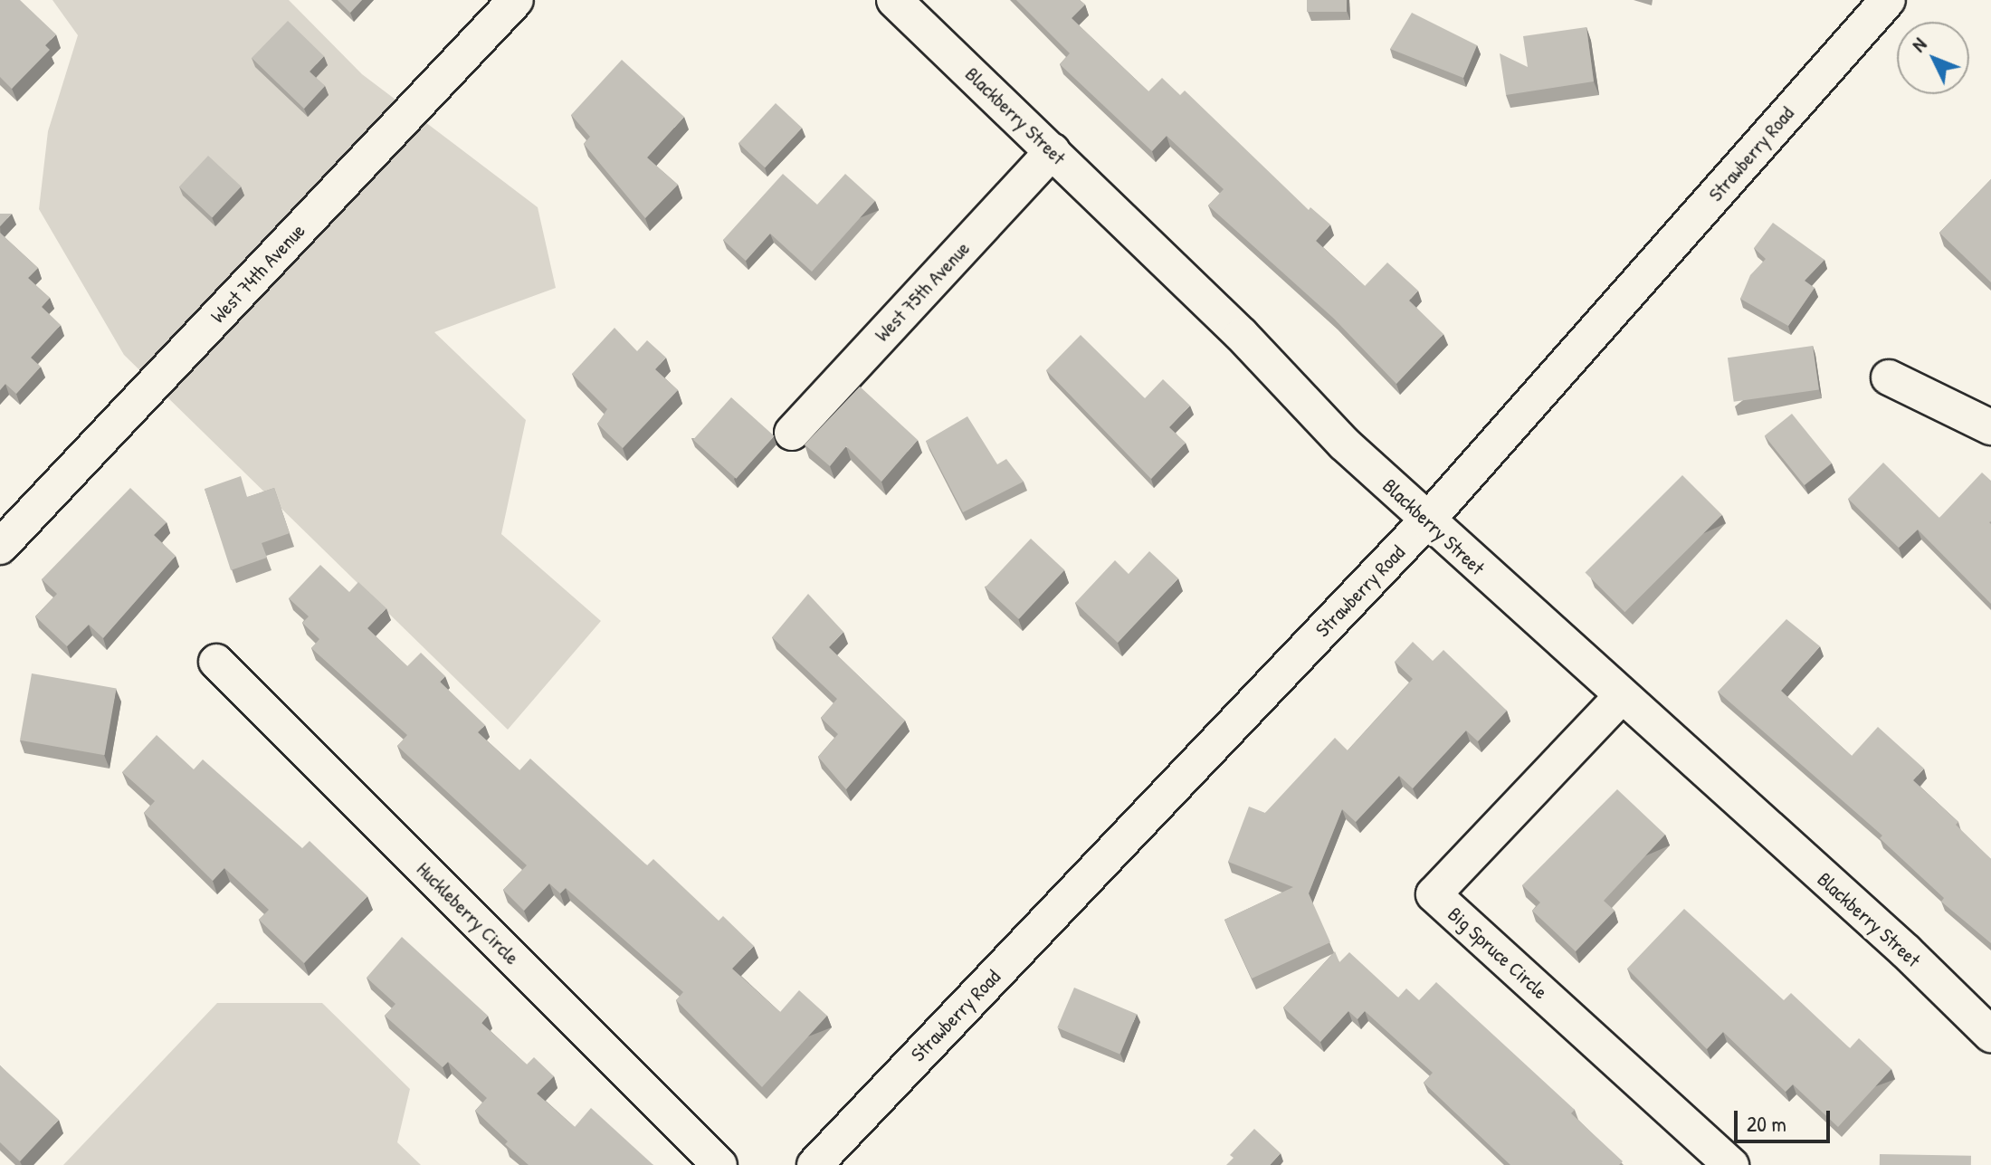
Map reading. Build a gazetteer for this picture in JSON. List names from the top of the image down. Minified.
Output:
{"streets":{"street":["Blackberry Street","Strawberry Road","West 74th Avenue","West 75th Avenue","Huckleberry Circle","Big Spruce Circle"]},"crossings":[["Blackberry Street","Strawberry Road"],["Blackberry Street","West 75th Avenue"],["Blackberry Street","Big Spruce Circle"]],"scale_bar":"20 m","north":"top left"}
